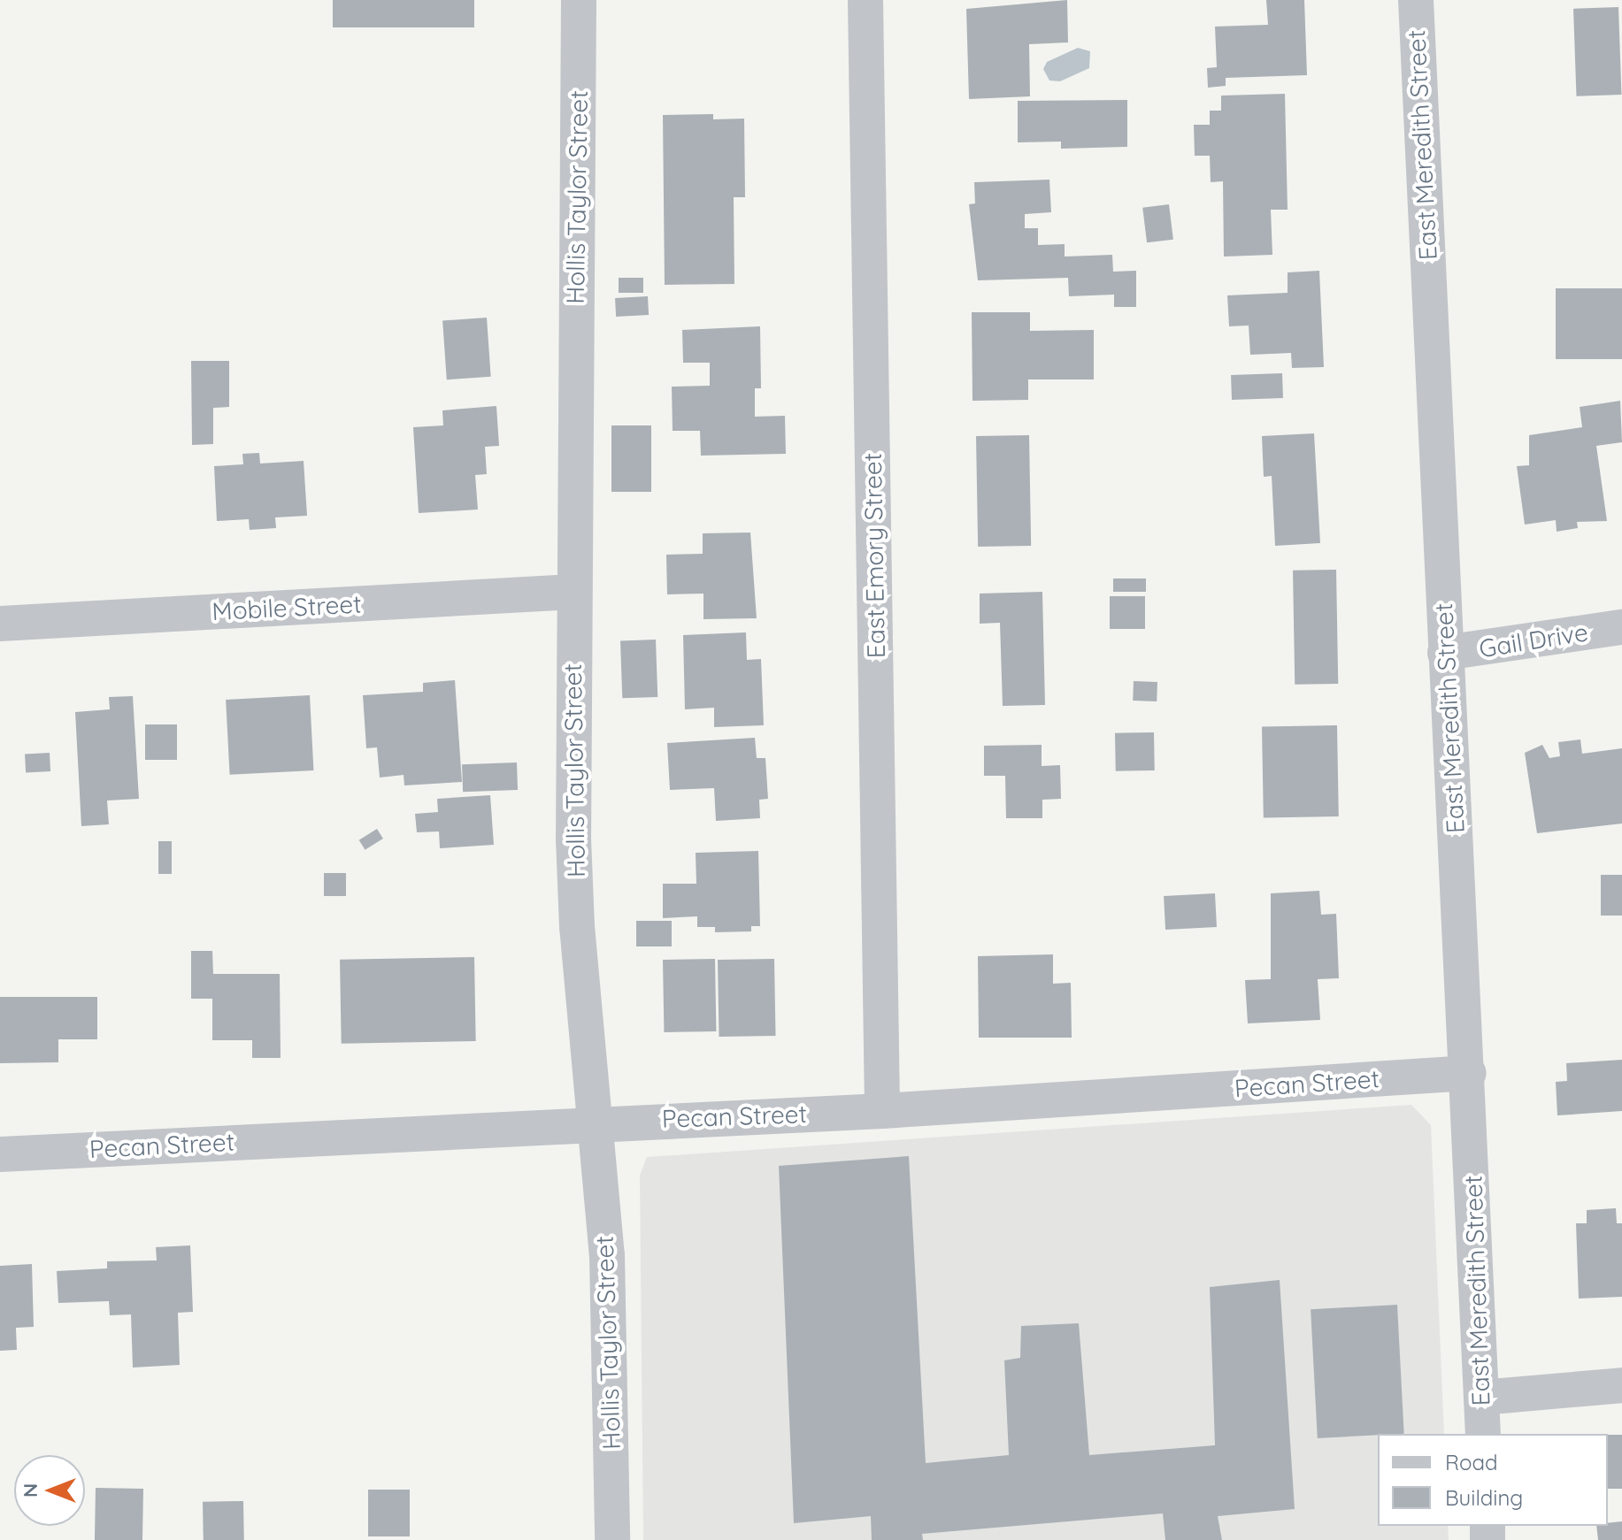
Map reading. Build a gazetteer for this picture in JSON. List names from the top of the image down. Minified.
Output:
{"streets":{"street":["East Meredith Street","Hollis Taylor Street","East Emory Street","Mobile Street","Gail Drive","Pecan Street"]},"crossings":[["East Meredith Street","Gail Drive"],["East Meredith Street","Pecan Street"],["Hollis Taylor Street","Mobile Street"],["Hollis Taylor Street","Pecan Street"],["East Emory Street","Pecan Street"]],"legend":["Road","Building"],"north":"left"}
